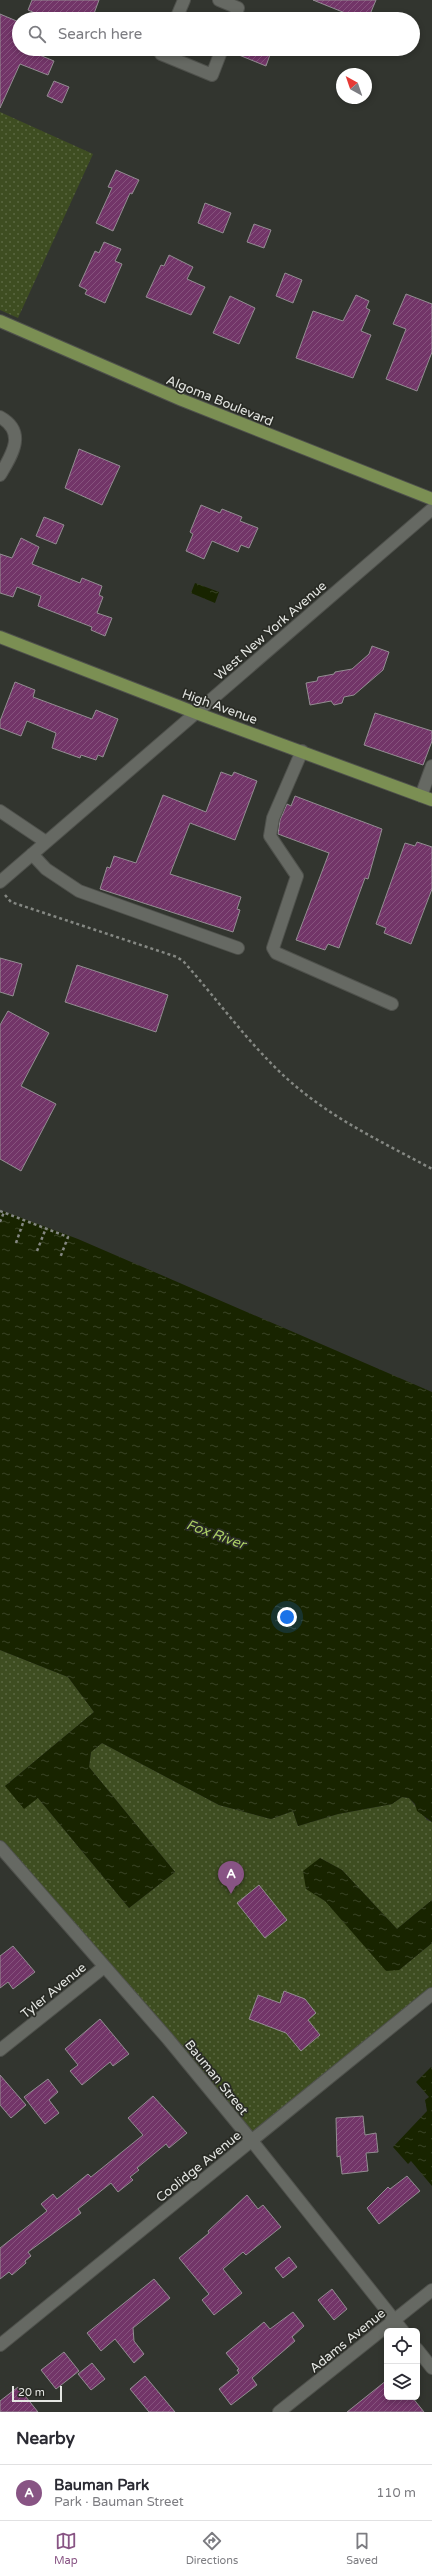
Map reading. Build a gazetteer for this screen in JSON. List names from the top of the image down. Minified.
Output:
{"streets":{"main road":["Algoma Boulevard","High Avenue"],"street":["West New York Avenue","Tyler Avenue","Bauman Street","Coolidge Avenue","Adams Avenue"]},"crossings":[["West New York Avenue","High Avenue"],["Tyler Avenue","Bauman Street"],["Bauman Street","Coolidge Avenue"],["Bauman Street","Adams Avenue"]],"water":["Fox River"],"scale_bar":"20 m","north":"top left","page":{"search":"Search here","pins":"A","scale":"20 m","heading":"Nearby","list":[{"mark":"A","name":"Bauman Park","note":"Park · Bauman Street","value":"110 m"}],"nav":["Map","Directions","Saved"]}}
